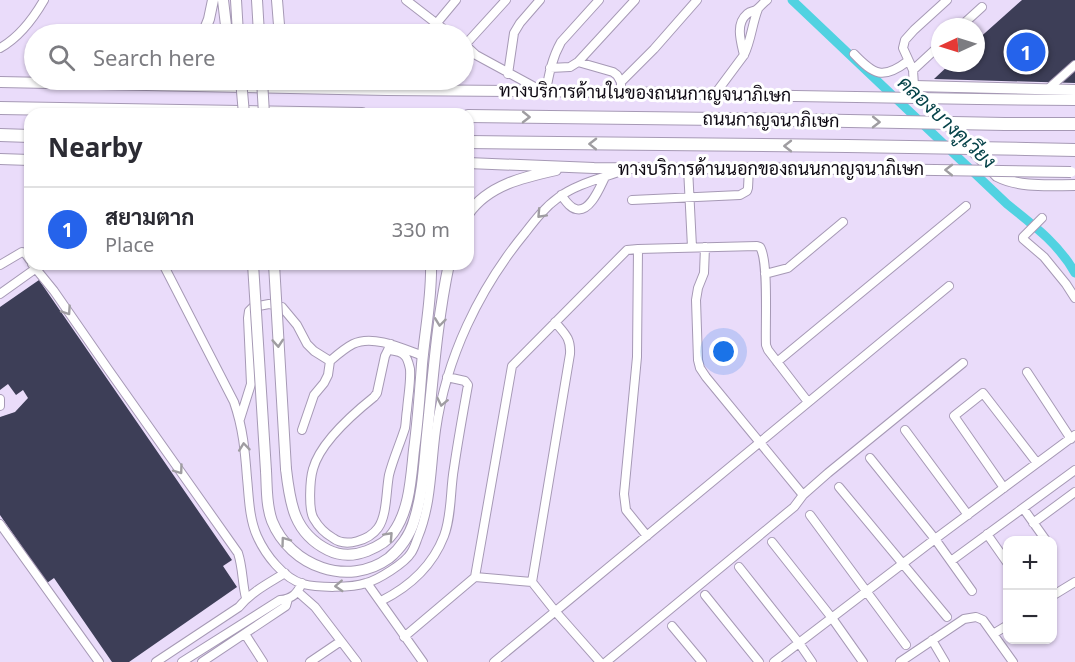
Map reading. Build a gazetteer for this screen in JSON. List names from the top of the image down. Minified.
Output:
{"streets":{"highway":["ถนนกาญจนาภิเษก"],"main road":["ทางบริการด้านในของถนนกาญจนาภิเษก","ทางบริการด้านนอกของถนนกาญจนาภิเษก"]},"water":["คลองบางคูเวียง"],"north":"left","page":{"search":"Search here","pins":"1","heading":"Nearby","list":[{"mark":"1","name":"สยามตาก","note":"Place","value":"330 m"}],"map_buttons":["+","−"]}}
